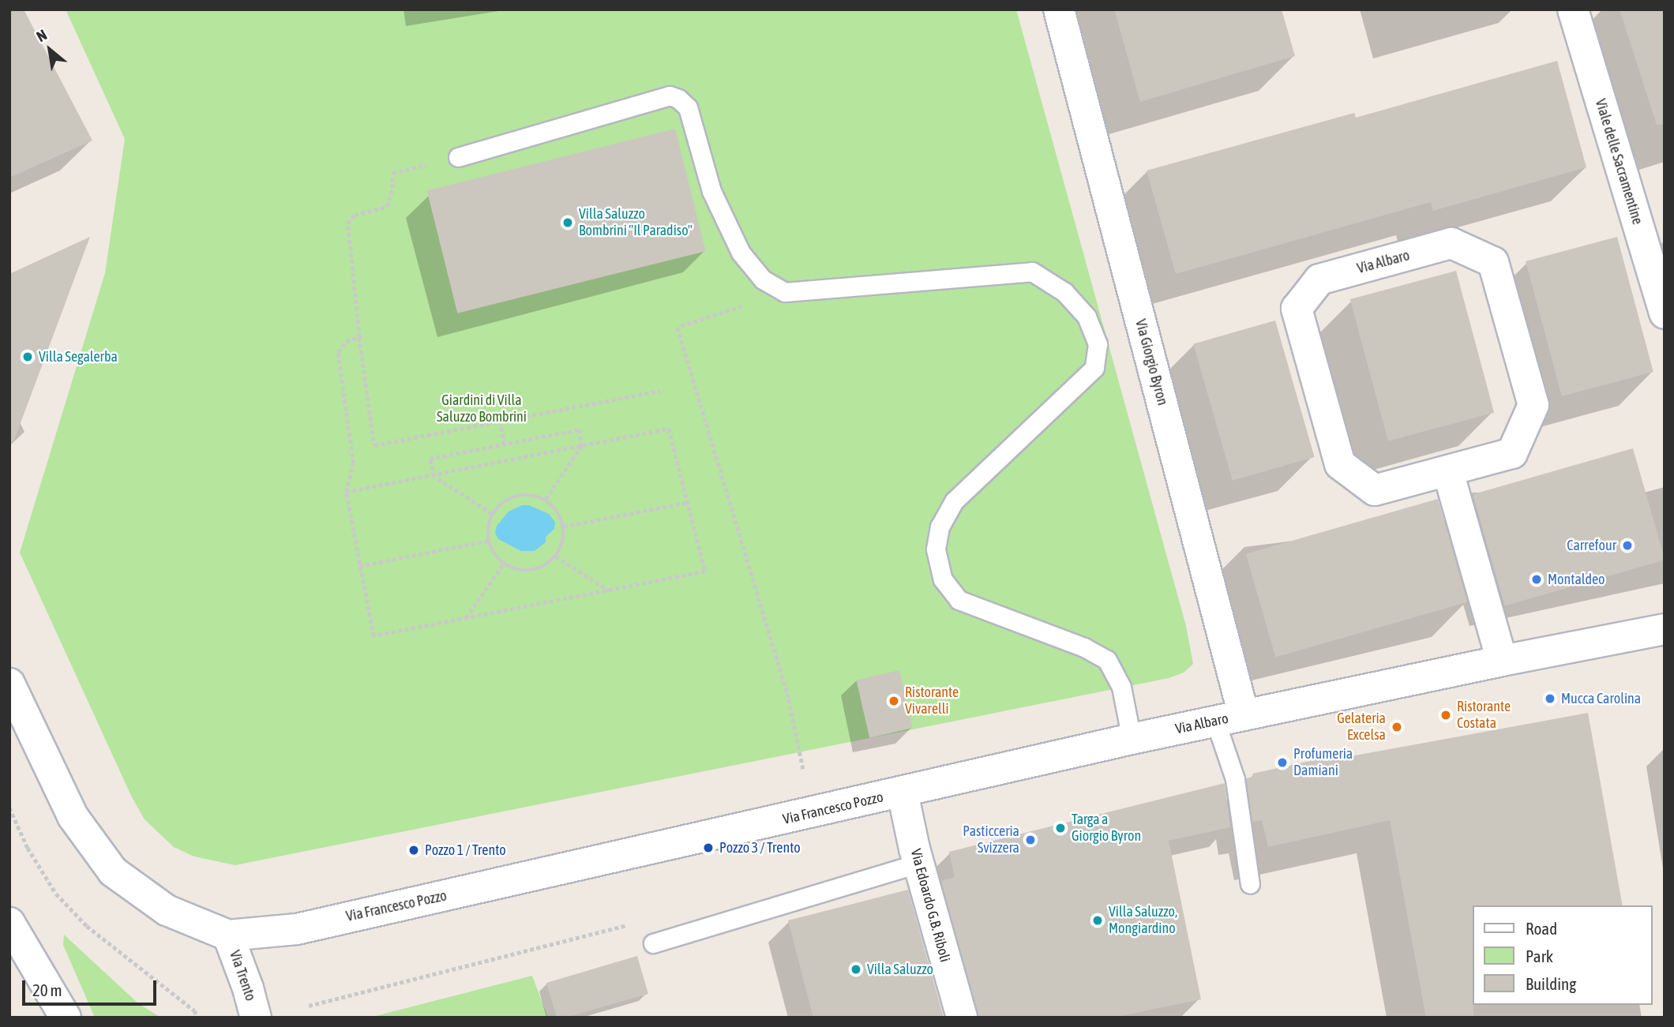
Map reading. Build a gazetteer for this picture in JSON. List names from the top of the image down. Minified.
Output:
{"streets":{"street":["Viale delle Sacramentine","Via Albaro","Via Giorgio Byron","Via Francesco Pozzo","Via Edoardo G.B. Riboli","Via Trento"]},"crossings":[["Via Albaro","Via Giorgio Byron"],["Via Albaro","Via Francesco Pozzo"],["Via Albaro","Via Edoardo G.B. Riboli"],["Via Francesco Pozzo","Via Edoardo G.B. Riboli"],["Via Francesco Pozzo","Via Trento"]],"parks":["Giardini di Villa Saluzzo Bombrini"],"places":["Villa Saluzzo Bombrini \"Il Paradiso\"","Villa Segalerba","Carrefour","Montaldeo","Mucca Carolina","Ristorante Vivarelli","Ristorante Costata","Gelateria Excelsa","Profumeria Damiani","Targa a Giorgio Byron","Pasticceria Svizzera","Pozzo 3 / Trento","Pozzo 1 / Trento","Villa Saluzzo, Mongiardino","Villa Saluzzo"],"legend":["Road","Park","Building"],"scale_bar":"20 m","north":"top left"}
